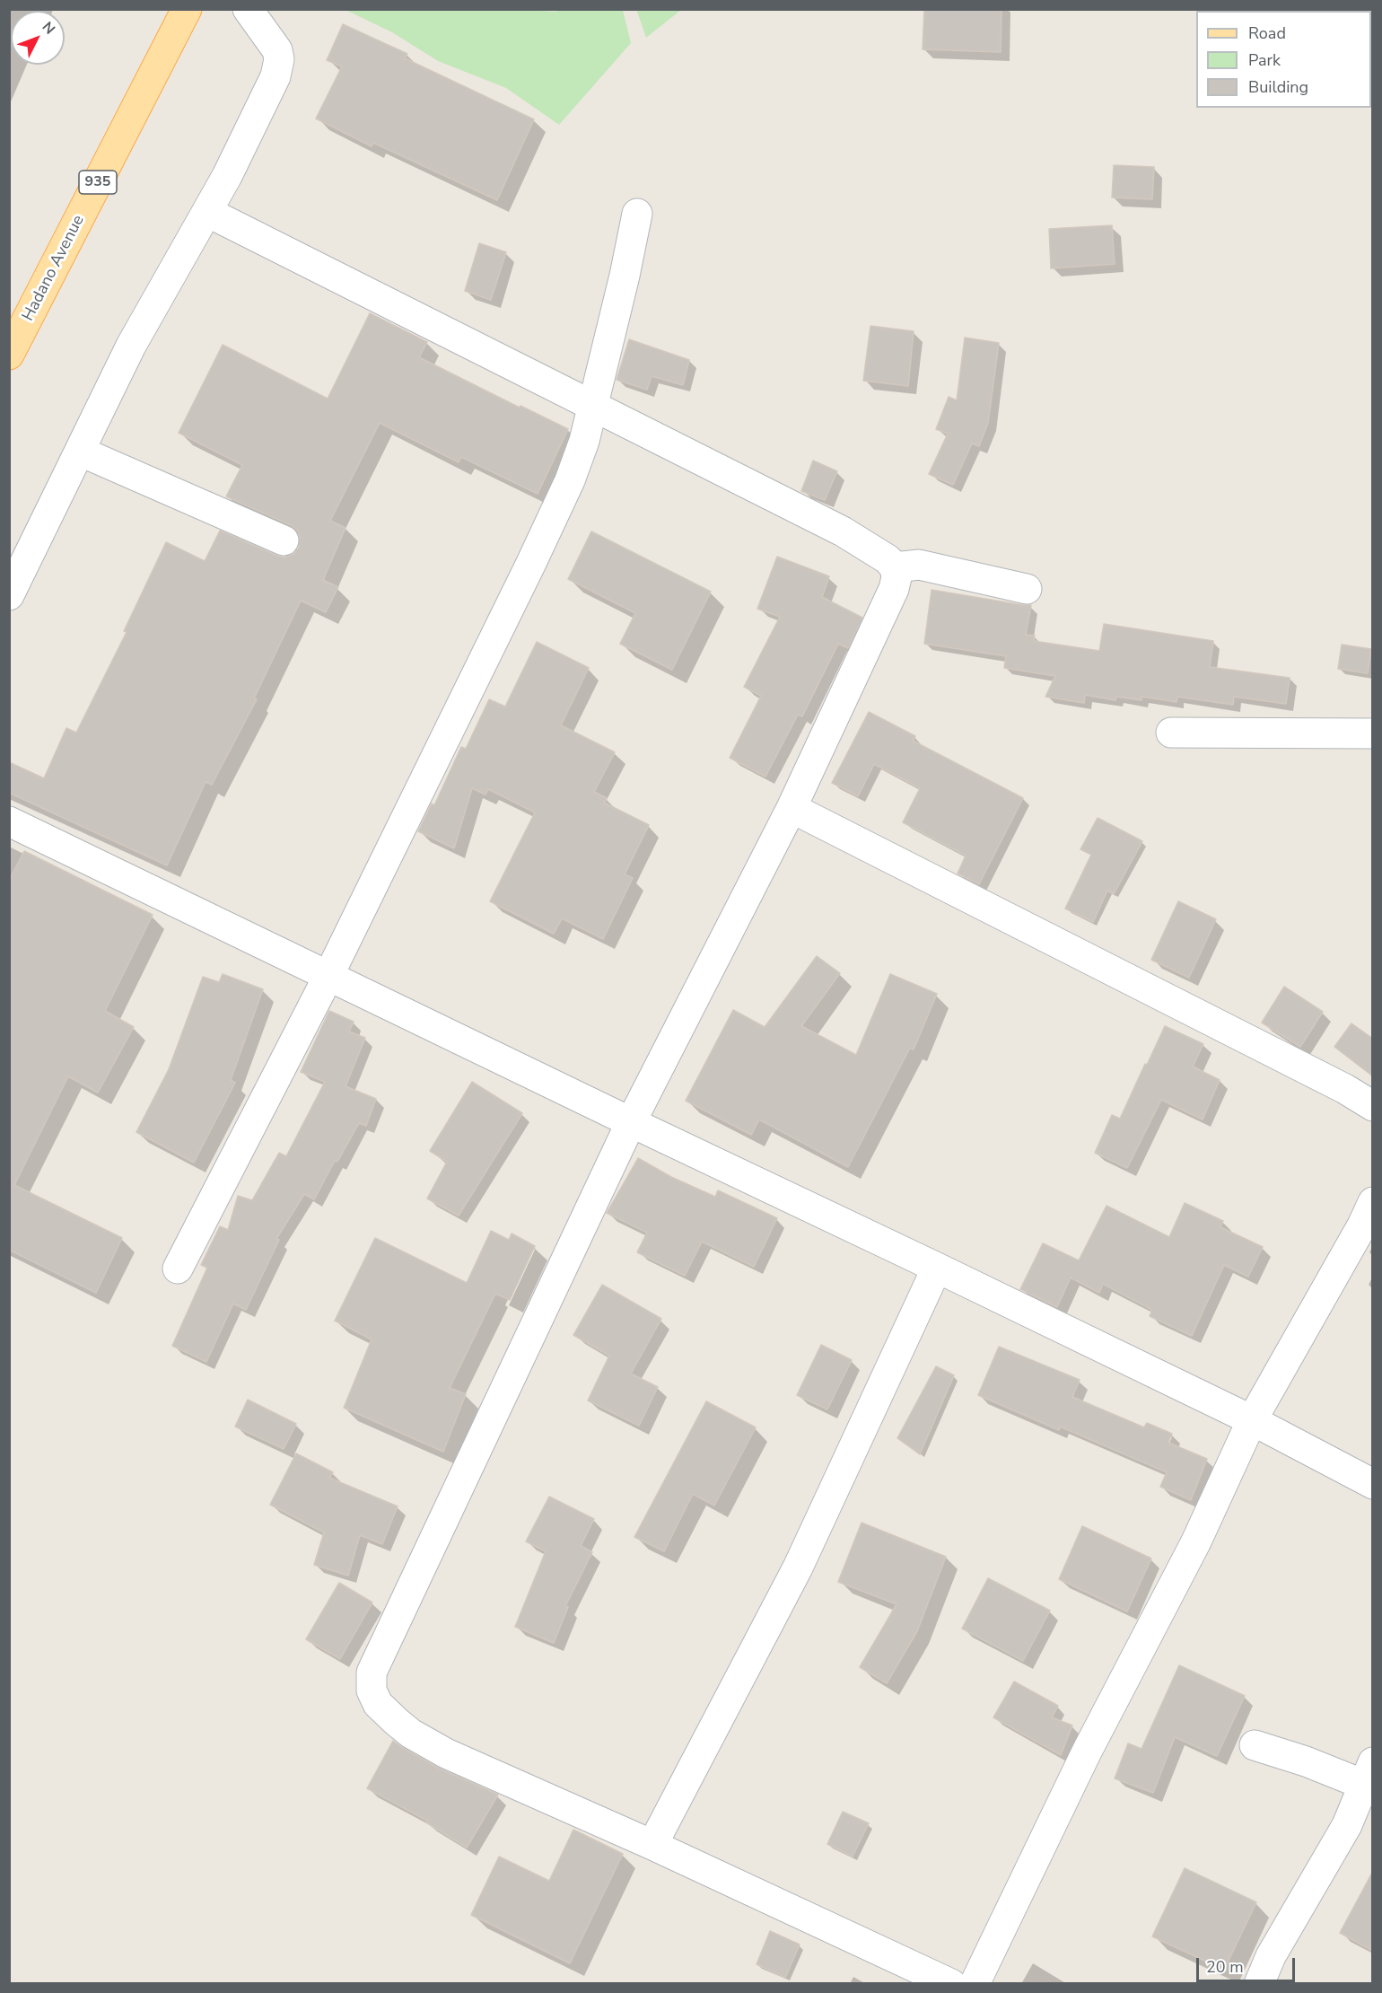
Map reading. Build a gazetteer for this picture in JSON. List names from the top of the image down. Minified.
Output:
{"streets":{"main road":["935","Hadano Avenue"]},"legend":["Road","Park","Building"],"scale_bar":"20 m","north":"top right"}
